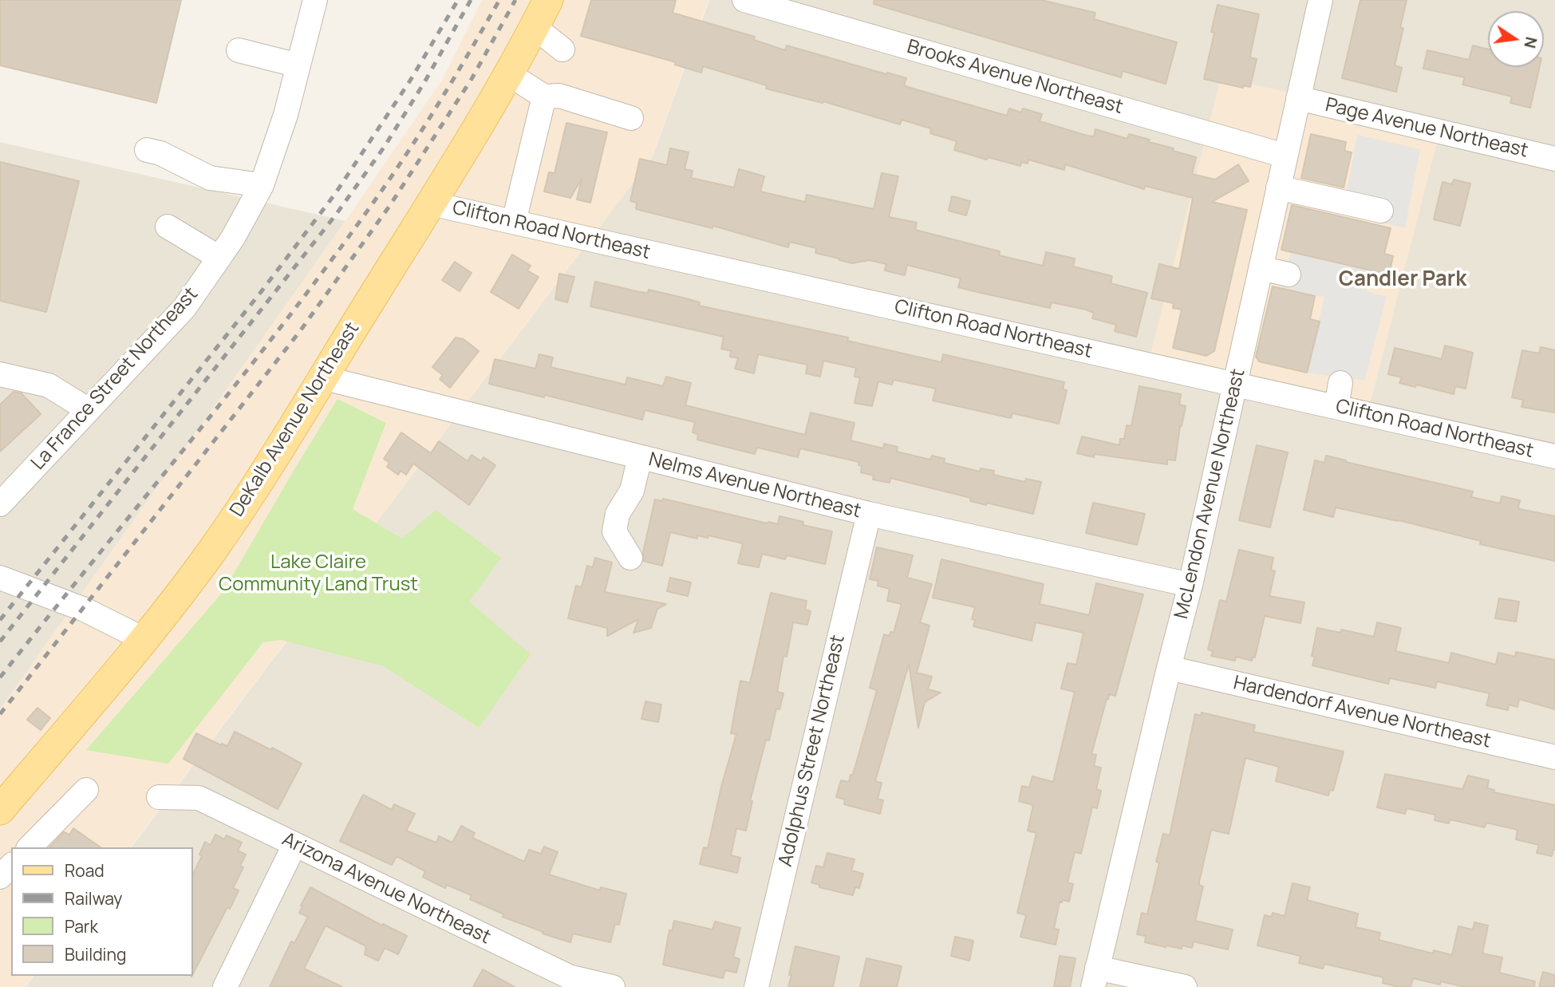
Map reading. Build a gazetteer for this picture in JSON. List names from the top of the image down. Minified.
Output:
{"streets":{"main road":["DeKalb Avenue Northeast"],"street":["Brooks Avenue Northeast","Page Avenue Northeast","Clifton Road Northeast","La France Street Northeast","Nelms Avenue Northeast","McLendon Avenue Northeast","Hardendorf Avenue Northeast","Adolphus Street Northeast","Arizona Avenue Northeast"]},"crossings":[["Brooks Avenue Northeast","McLendon Avenue Northeast"],["Page Avenue Northeast","McLendon Avenue Northeast"],["Clifton Road Northeast","DeKalb Avenue Northeast"],["Clifton Road Northeast","McLendon Avenue Northeast"],["DeKalb Avenue Northeast","Nelms Avenue Northeast"],["Nelms Avenue Northeast","McLendon Avenue Northeast"],["Nelms Avenue Northeast","Adolphus Street Northeast"],["McLendon Avenue Northeast","Hardendorf Avenue Northeast"]],"districts":["Candler Park"],"parks":["Lake Claire Community Land Trust"],"legend":["Road","Railway","Park","Building"],"north":"right"}
